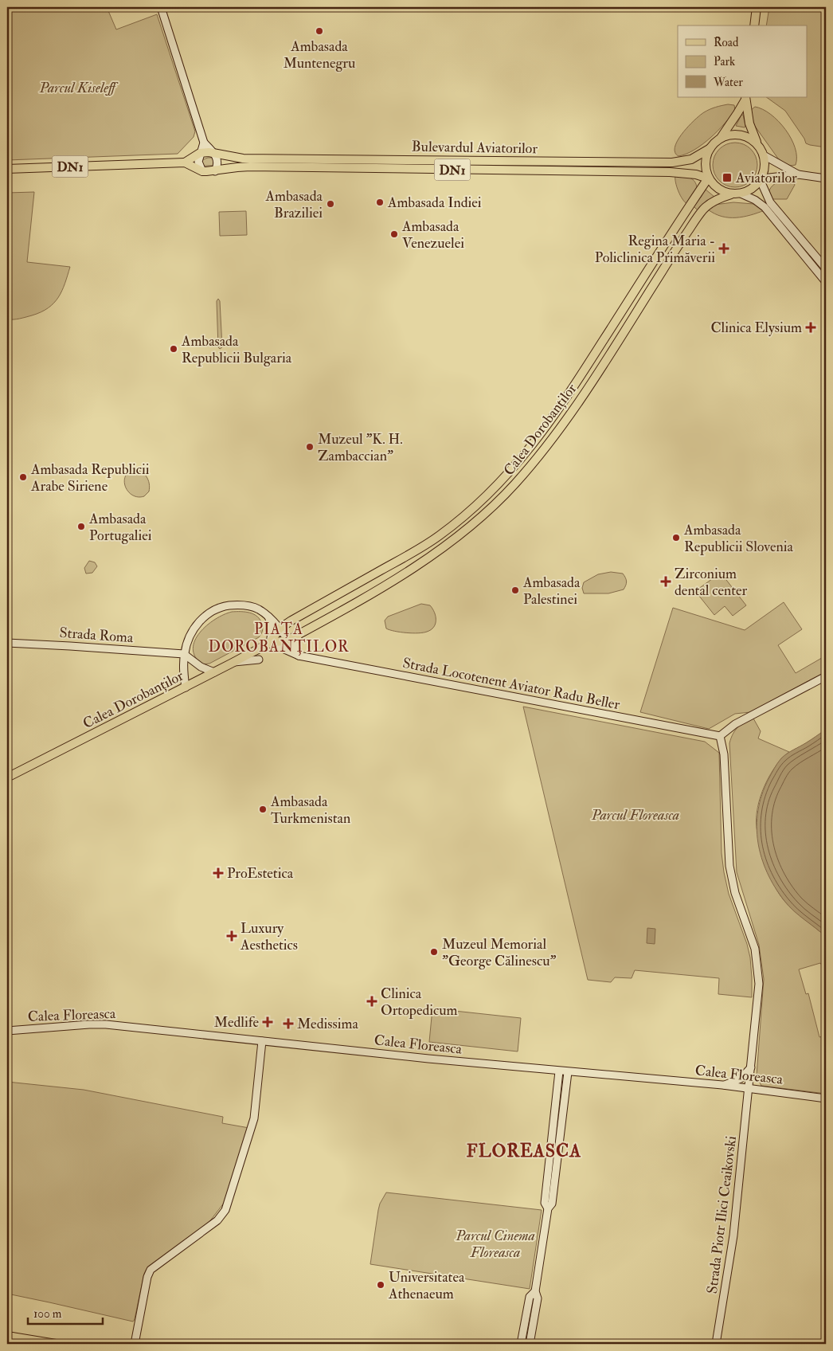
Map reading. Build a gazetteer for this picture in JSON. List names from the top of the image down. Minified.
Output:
{"streets":{"main road":["Bulevardul Aviatorilor","DN1","Calea Dorobanților"],"street":["Strada Roma","Strada Locotenent Aviator Radu Beller","Calea Floreasca","Strada Piotr Ilici Ceaikovski"]},"crossings":[["Bulevardul Aviatorilor","DN1"],["Bulevardul Aviatorilor","Calea Dorobanților"],["DN1","Calea Dorobanților"],["Calea Dorobanților","Strada Roma"],["Calea Dorobanților","Strada Locotenent Aviator Radu Beller"],["Strada Roma","Strada Locotenent Aviator Radu Beller"],["Strada Locotenent Aviator Radu Beller","Strada Piotr Ilici Ceaikovski"],["Calea Floreasca","Strada Piotr Ilici Ceaikovski"]],"districts":["PIAȚA DOROBANȚILOR","FLOREASCA"],"parks":["Parcul Kiseleff","Parcul Floreasca","Parcul Cinema Floreasca"],"places":{"other":["Ambasada Muntenegru","Ambasada Indiei","Ambasada Braziliei","Ambasada Venezuelei","Ambasada Republicii Bulgaria","Muzeul \"K. H. Zambaccian\"","Ambasada Republicii Arabe Siriene","Ambasada Portugaliei","Ambasada Republicii Slovenia","Ambasada Palestinei","Ambasada Turkmenistan","Muzeul Memorial \"George Călinescu\"","Universitatea Athenaeum"],"transit":["Aviatorilor"],"health":["Regina Maria - Policlinica Primăverii","Clinica Elysium","Zirconium dental center","ProEstetica","Luxury Aesthetics","Clinica Ortopedicum","Medlife","Medissima"]},"legend":["Road","Park","Water"],"scale_bar":"100 m"}
